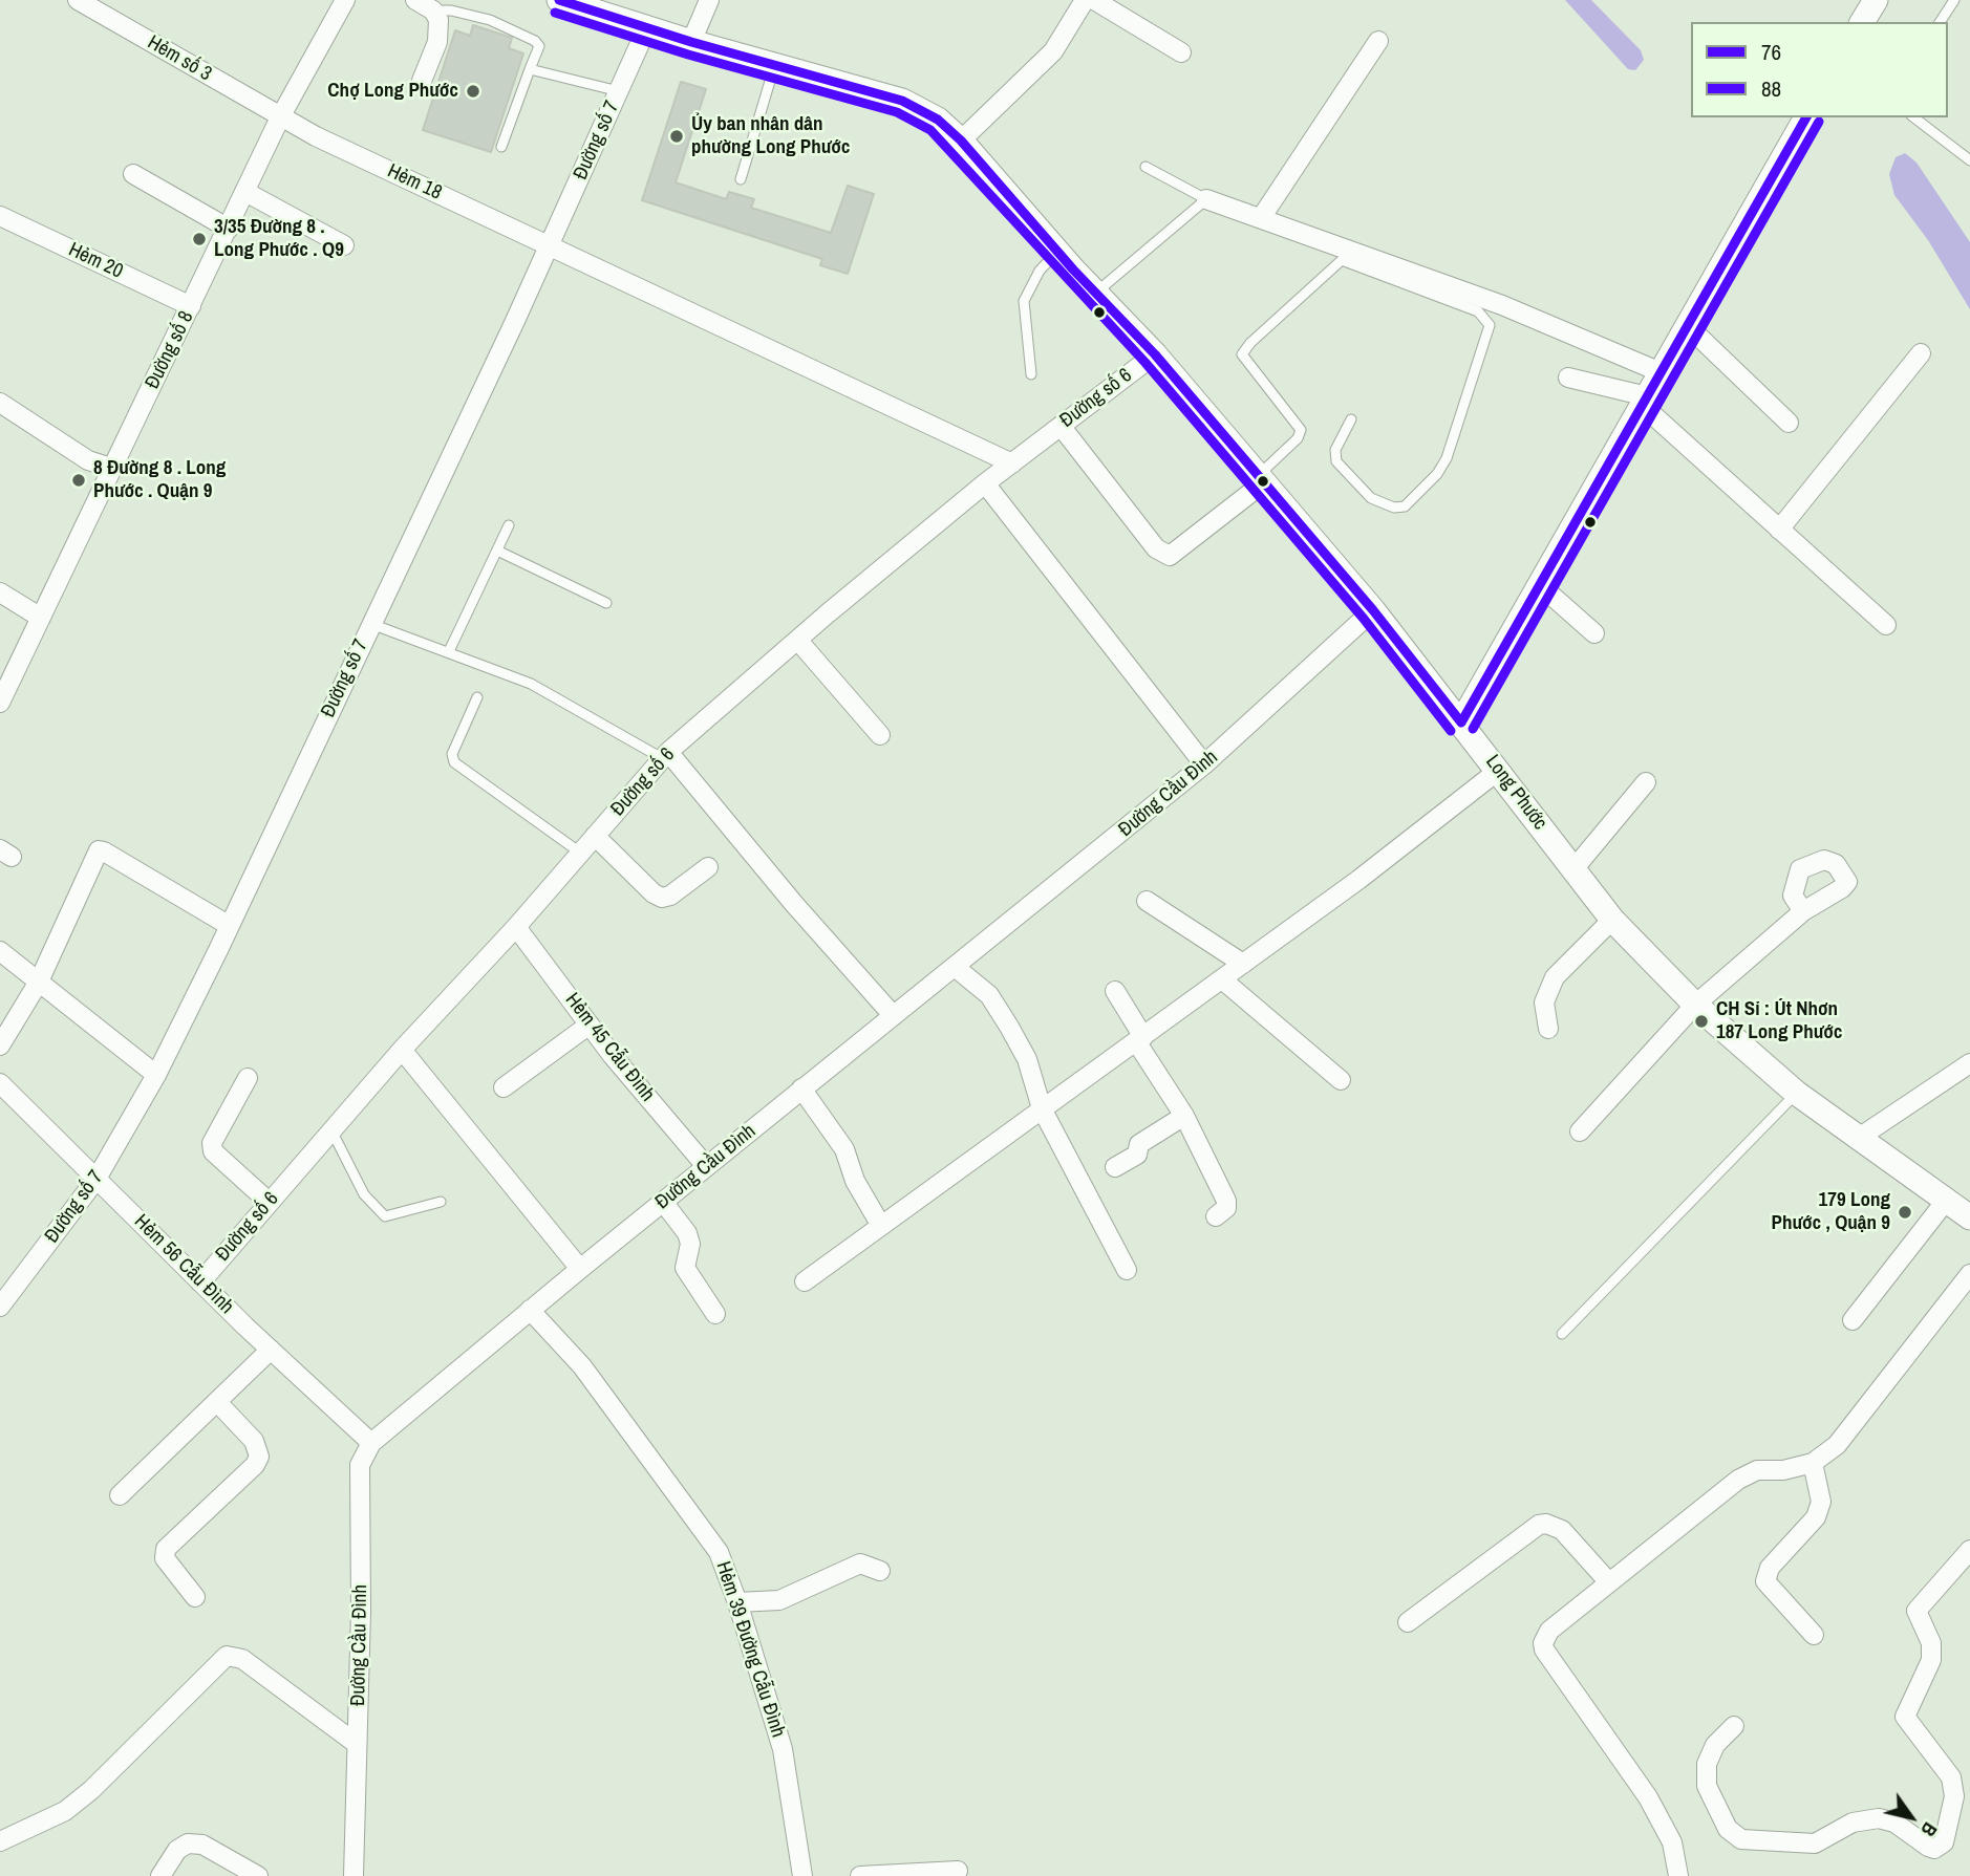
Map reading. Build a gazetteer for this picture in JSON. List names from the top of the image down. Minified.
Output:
{"streets":{"street":["Hẻm số 3","Đường số 7","Hẻm 18","Hẻm 20","Đường số 8","Đường số 6","Long Phước","Đường Cầu Đình","Hẻm 45 Cẫu Đình","Hẻm 56 Cẫu Đình","Hẻm 39 Đường Cẫu Đình"]},"crossings":[["Hẻm số 3","Hẻm 18"],["Hẻm số 3","Đường số 8"],["Đường số 7","Hẻm 18"],["Đường số 7","Long Phước"],["Đường số 7","Hẻm 56 Cẫu Đình"],["Hẻm 18","Đường số 8"],["Hẻm 18","Đường số 6"],["Hẻm 20","Đường số 8"],["Đường số 6","Long Phước"],["Đường số 6","Hẻm 45 Cẫu Đình"],["Đường số 6","Hẻm 56 Cẫu Đình"],["Long Phước","Đường Cầu Đình"],["Đường Cầu Đình","Hẻm 45 Cẫu Đình"],["Đường Cầu Đình","Hẻm 56 Cẫu Đình"],["Đường Cầu Đình","Hẻm 39 Đường Cẫu Đình"]],"places":["Chợ Long Phước","Ủy ban nhân dân phường Long Phước","3/35 Đường 8 . Long Phước . Q9","8 Đường 8 . Long Phước . Quận 9","CH Sỉ : Út Nhơn 187 Long Phước","179 Long Phước , Quận 9"],"lines":["transit line 76","transit line 88"],"legend":["76","88"],"north":"bottom right"}
